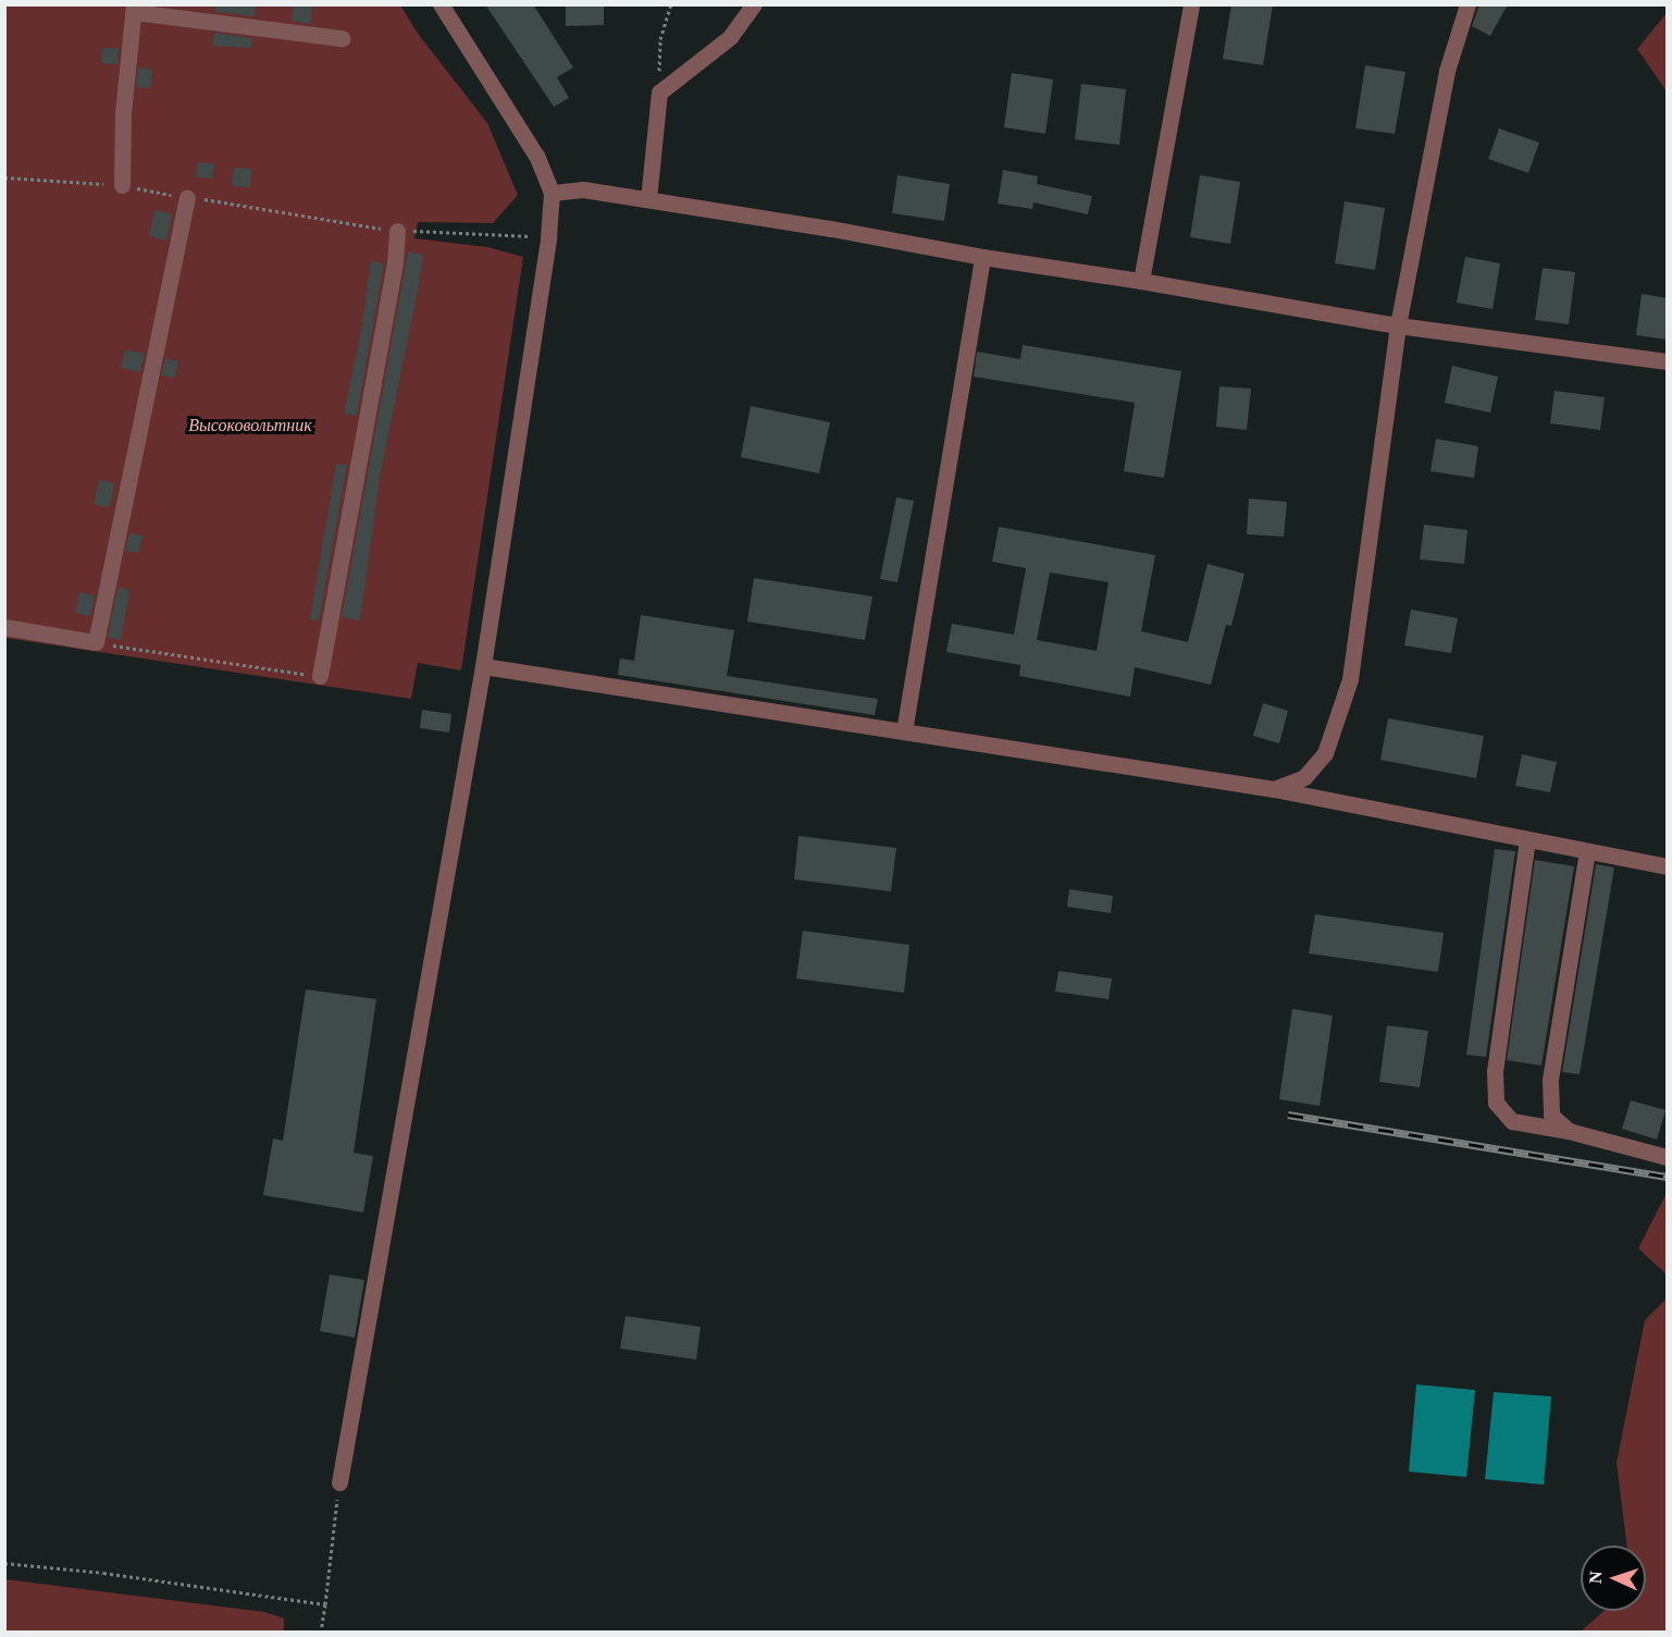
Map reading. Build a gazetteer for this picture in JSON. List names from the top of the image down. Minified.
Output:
{"parks":["Высоковольтник"],"north":"left"}
